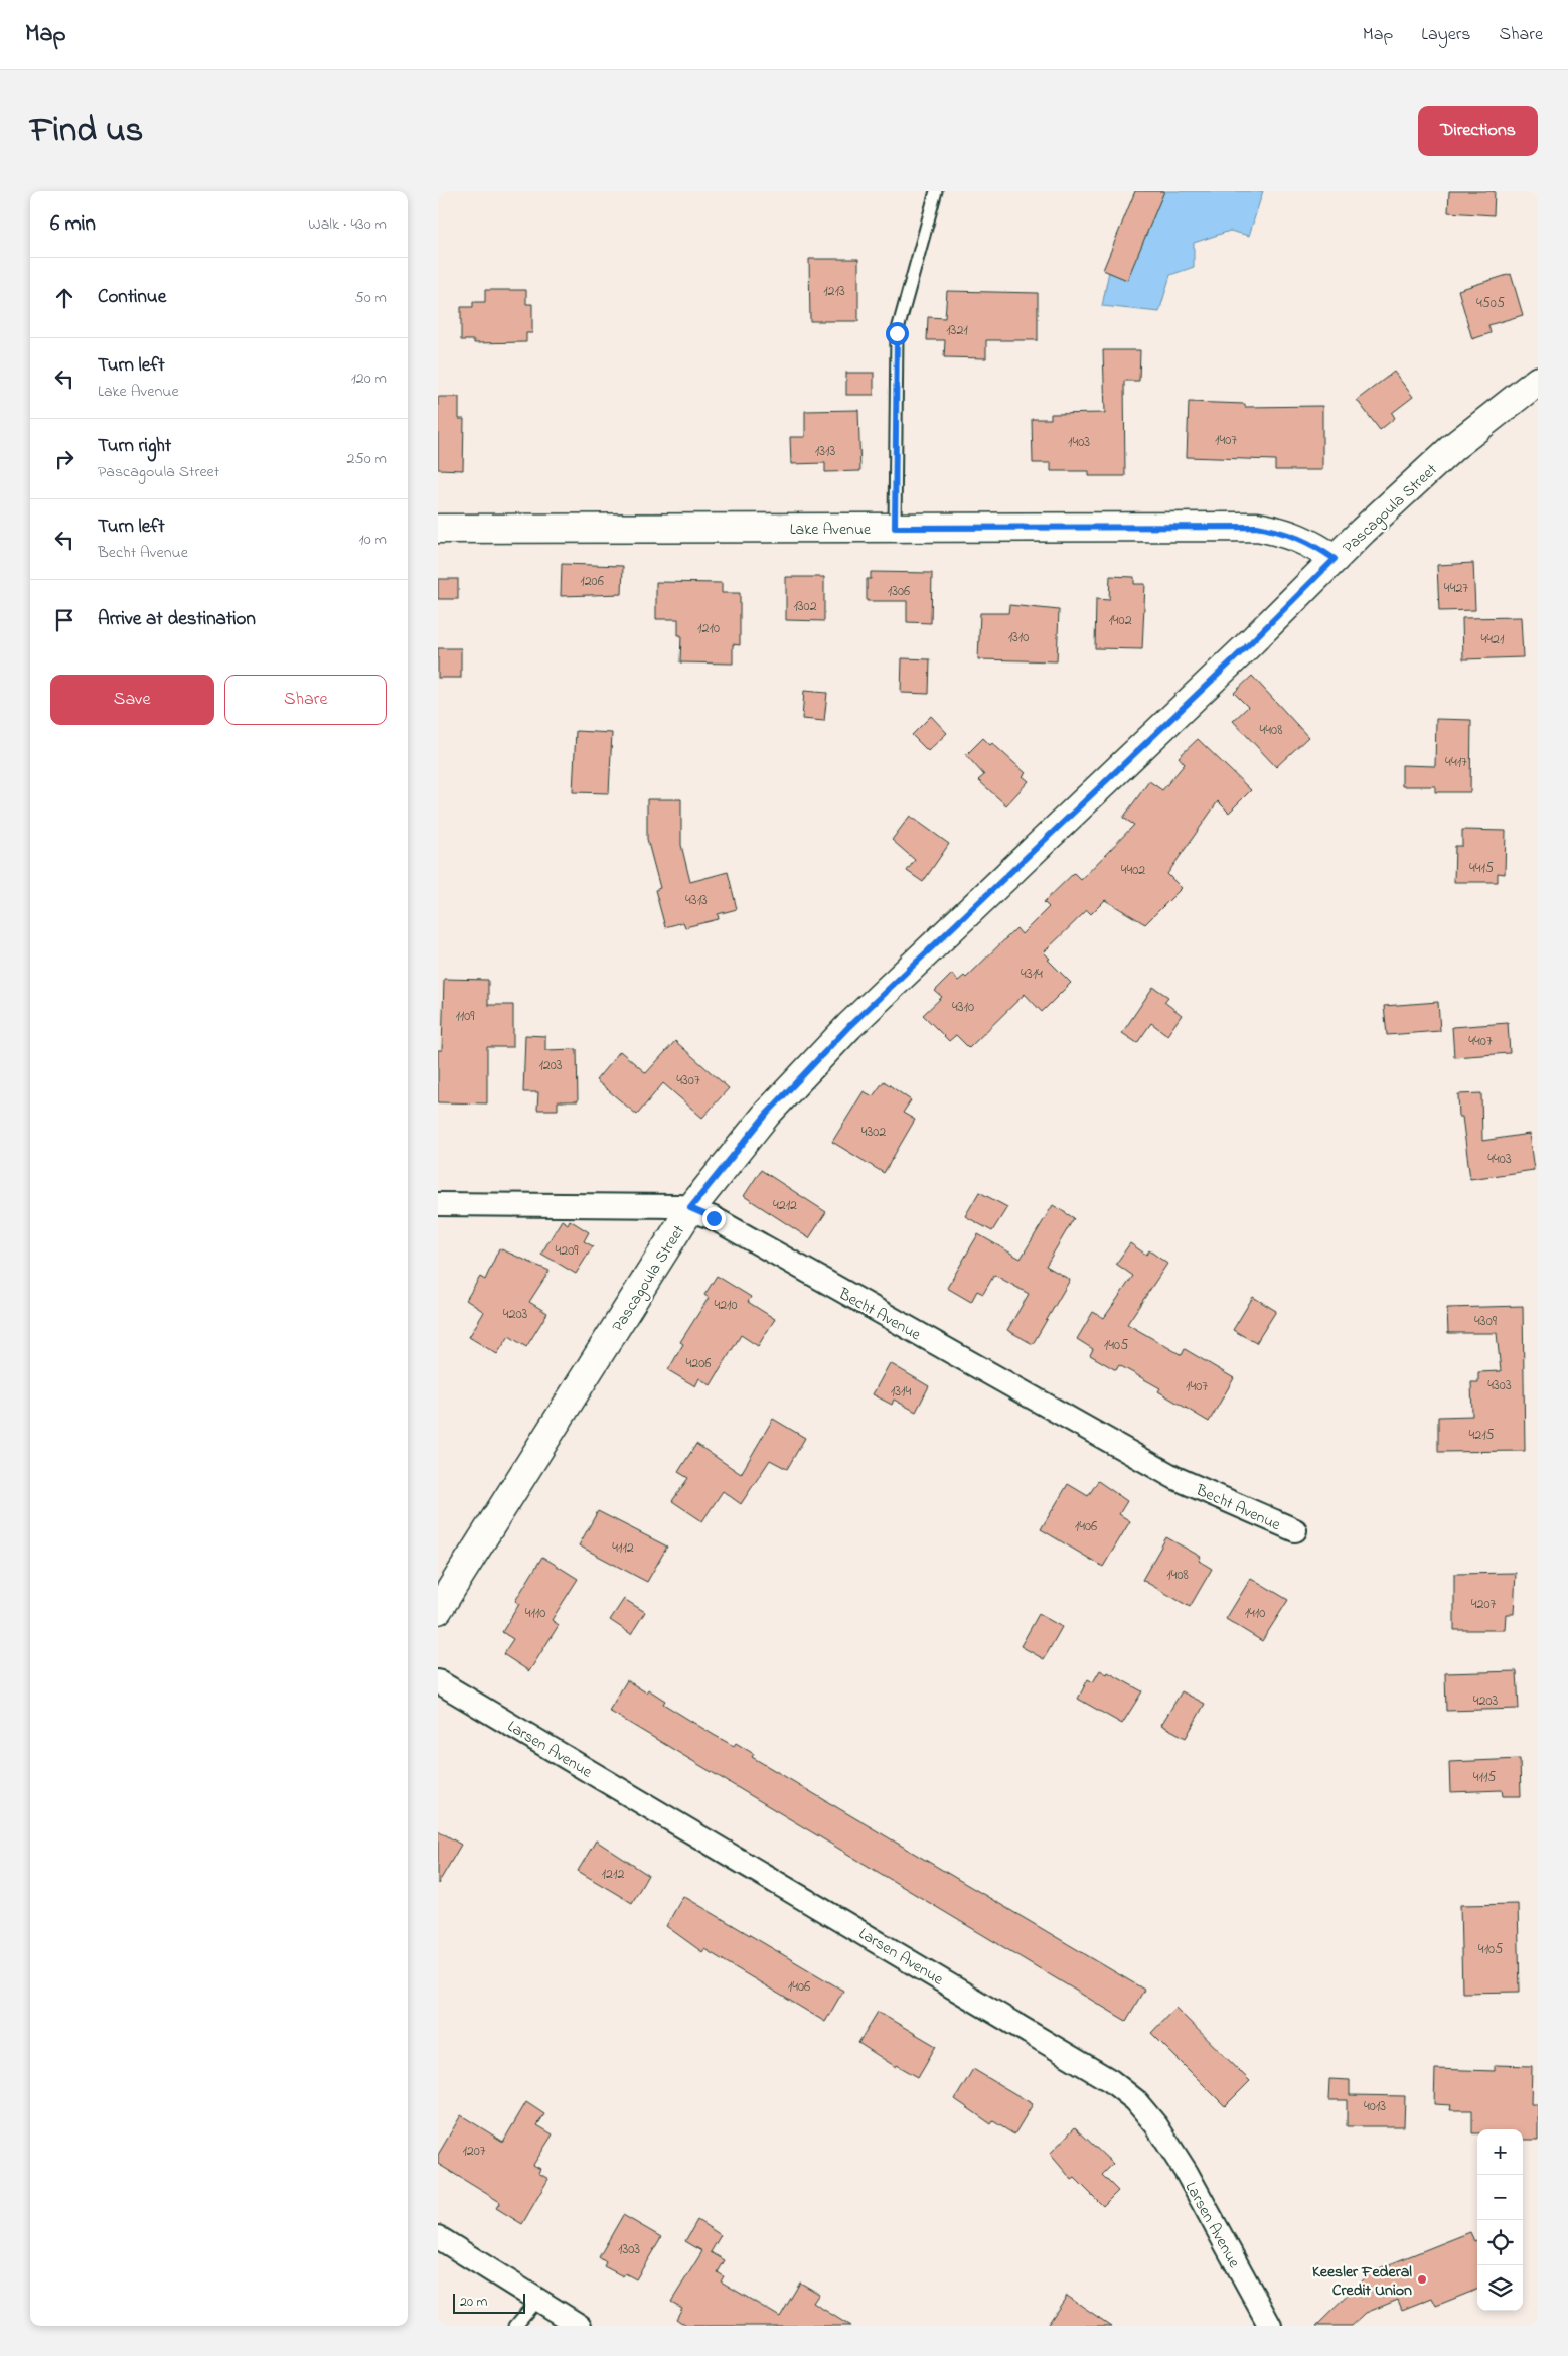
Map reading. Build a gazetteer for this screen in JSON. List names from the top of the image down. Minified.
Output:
{"streets":{"street":["Pascagoula Street","Lake Avenue","Becht Avenue","Larsen Avenue"]},"crossings":[["Pascagoula Street","Lake Avenue"],["Pascagoula Street","Becht Avenue"]],"places":["Keesler Federal Credit Union"],"house_numbers":["1213","4505","1321","1407","1403","1313","1206","4427","1306","1302","1402","1210","1310","4421","4408","4417","4415","4402","4313","4314","4310","1109","4407","1203","4307","4302","4403","4212","4209","4210","4203","4309","1405","4206","4303","1407","1314","4215","1406","4112","1408","4207","4110","1410","4203","4115","1212","4105","1406","4013","1207","1303"],"scale_bar":"20 m","page":{"header":"Map","nav":["Map","Layers","Share"],"title":"Find us","buttons":["Directions",["Save","Share"]],"heading":["6 min","Walk · 430 m"],"list":[["Continue","50 m"],["Turn left","Lake Avenue","120 m"],["Turn right","Pascagoula Street","250 m"],["Turn left","Becht Avenue","10 m"],"Arrive at destination"],"map_buttons":["+","−"],"scale":"20 m"}}
